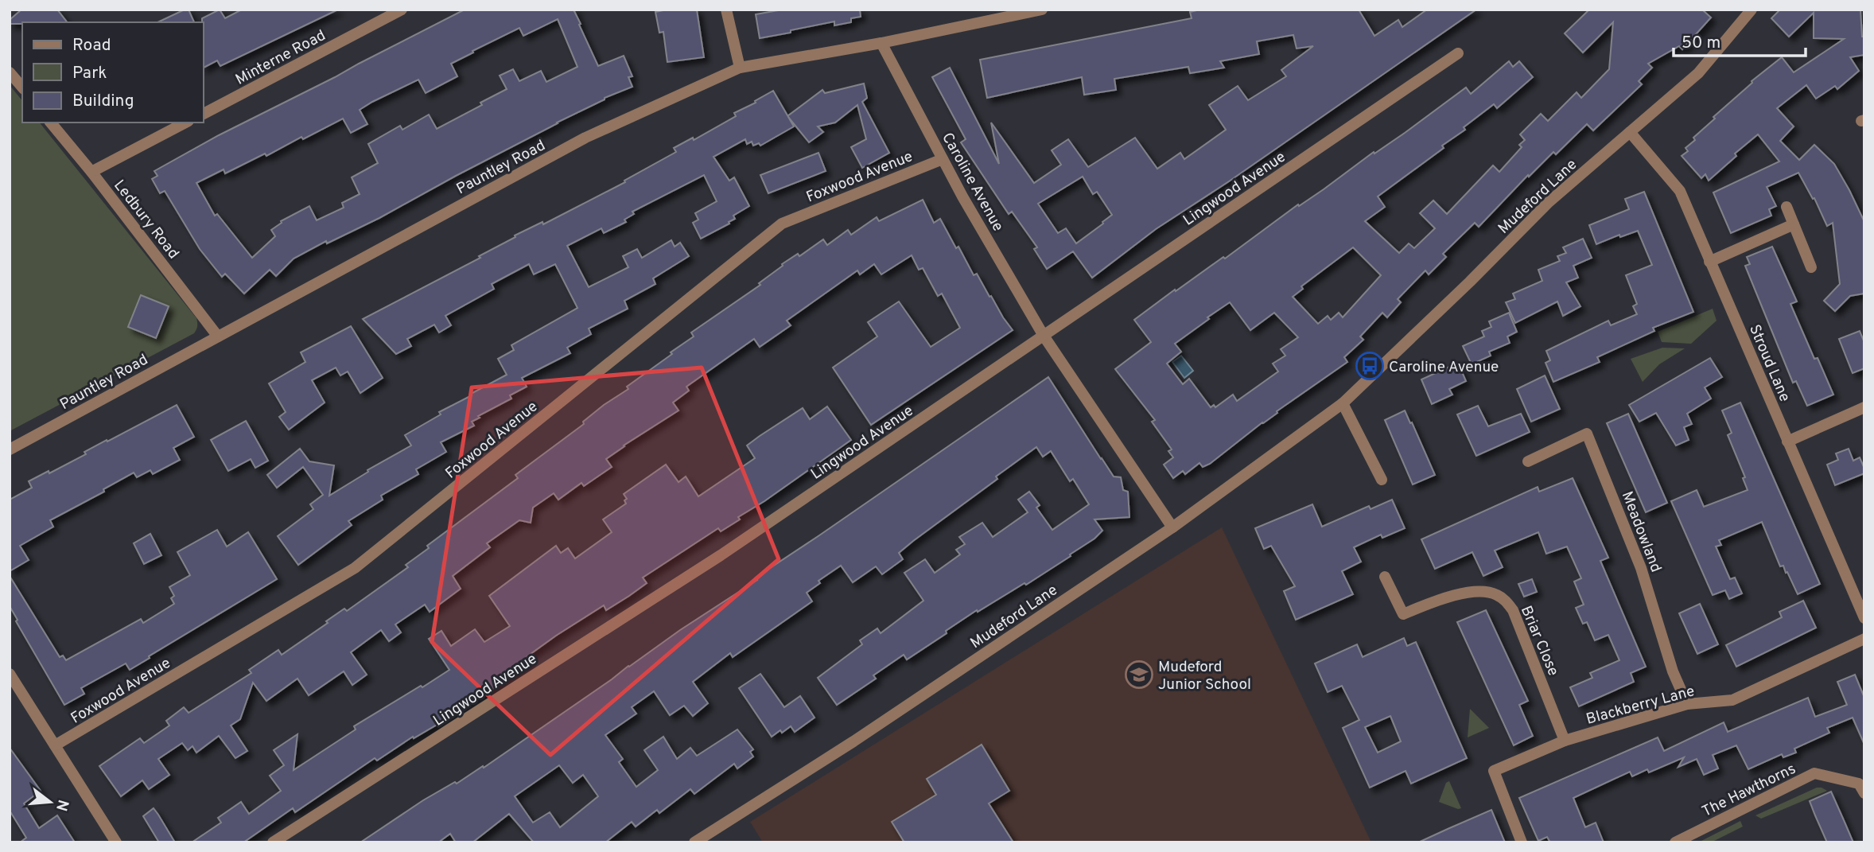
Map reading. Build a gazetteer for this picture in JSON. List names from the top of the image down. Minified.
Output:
{"streets":{"street":["Minterne Road","Pauntley Road","Foxwood Avenue","Caroline Avenue","Lingwood Avenue","Mudeford Lane","Ledbury Road","Stroud Lane","Meadowland","Briar Close","Blackberry Lane","The Hawthorns"]},"crossings":[["Pauntley Road","Caroline Avenue"],["Pauntley Road","Ledbury Road"],["Foxwood Avenue","Caroline Avenue"],["Caroline Avenue","Lingwood Avenue"],["Caroline Avenue","Mudeford Lane"],["Mudeford Lane","Stroud Lane"],["Meadowland","Blackberry Lane"],["Briar Close","Blackberry Lane"]],"places":{"bus stop":["Caroline Avenue"],"school or university":["Mudeford Junior School"]},"legend":["Road","Park","Building"],"scale_bar":"50 m","north":"right"}
